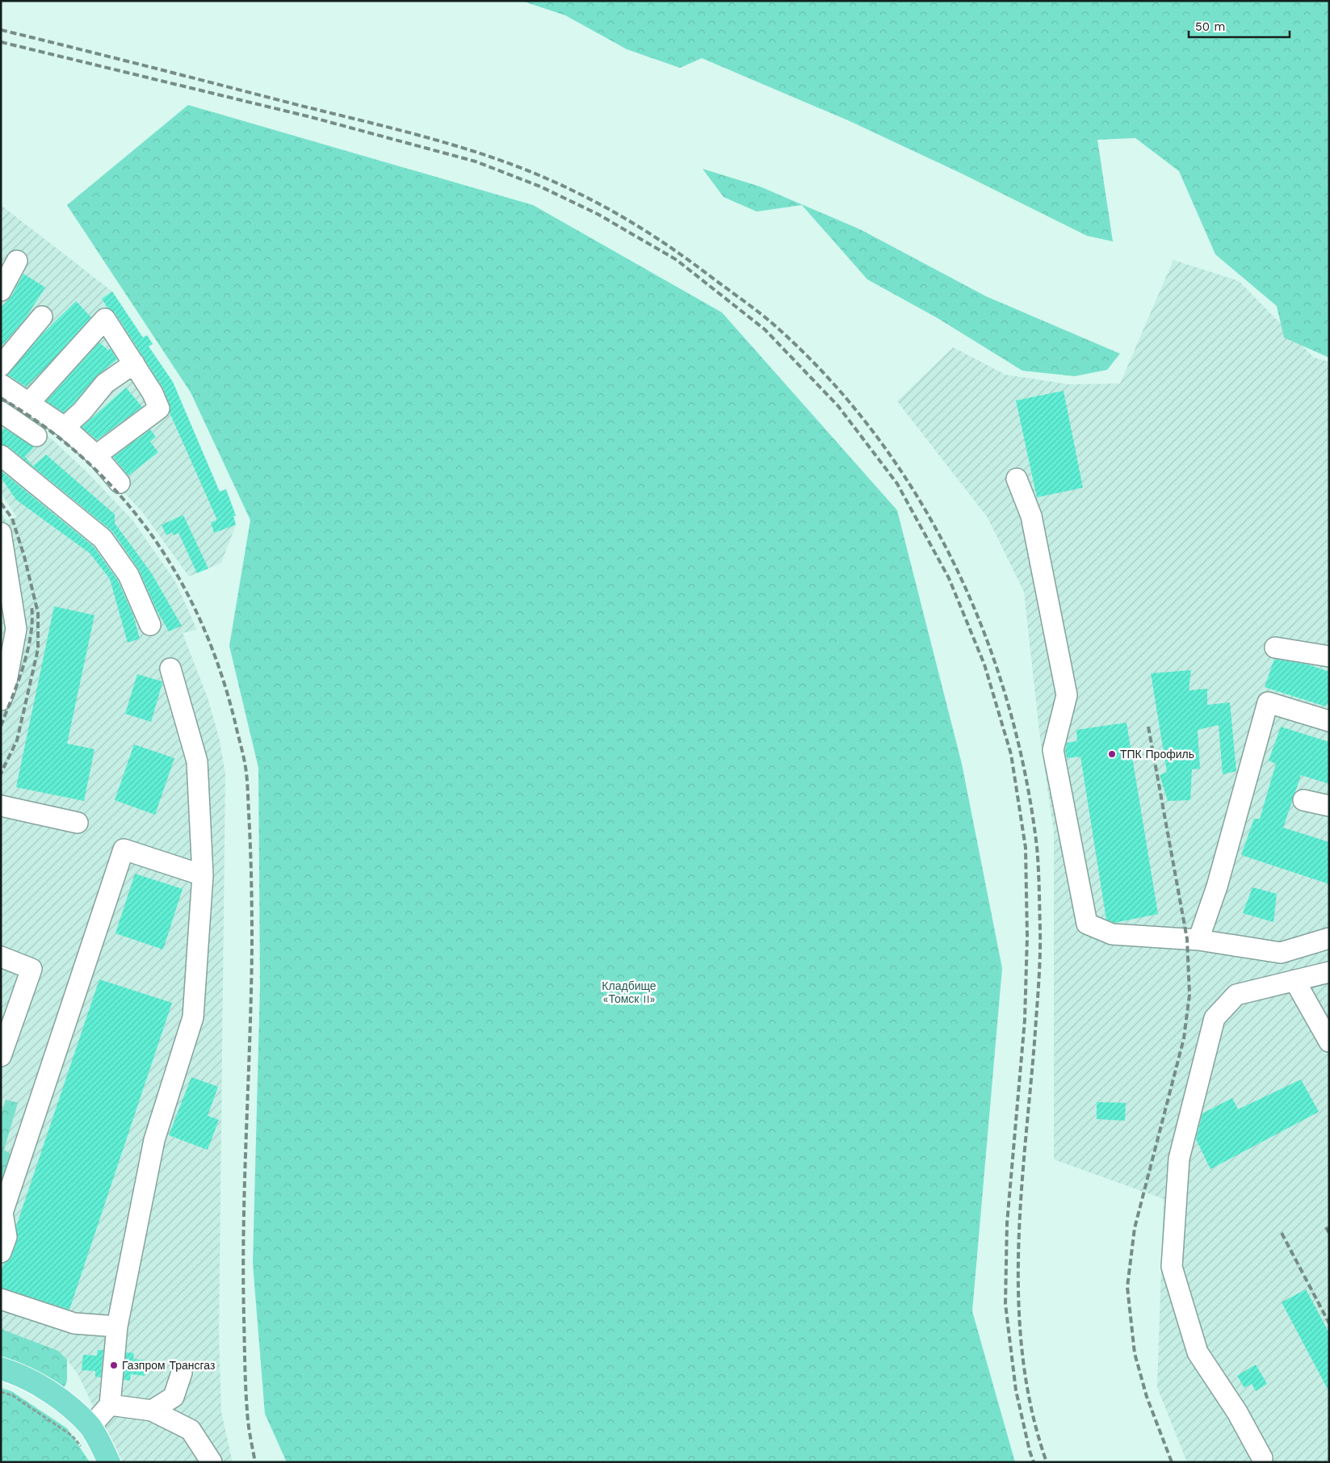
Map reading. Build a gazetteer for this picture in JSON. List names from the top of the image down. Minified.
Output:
{"parks":["Кладбище «Томск II»"],"places":["ТПК Профиль","Газпром Трансгаз"],"scale_bar":"50 m"}
